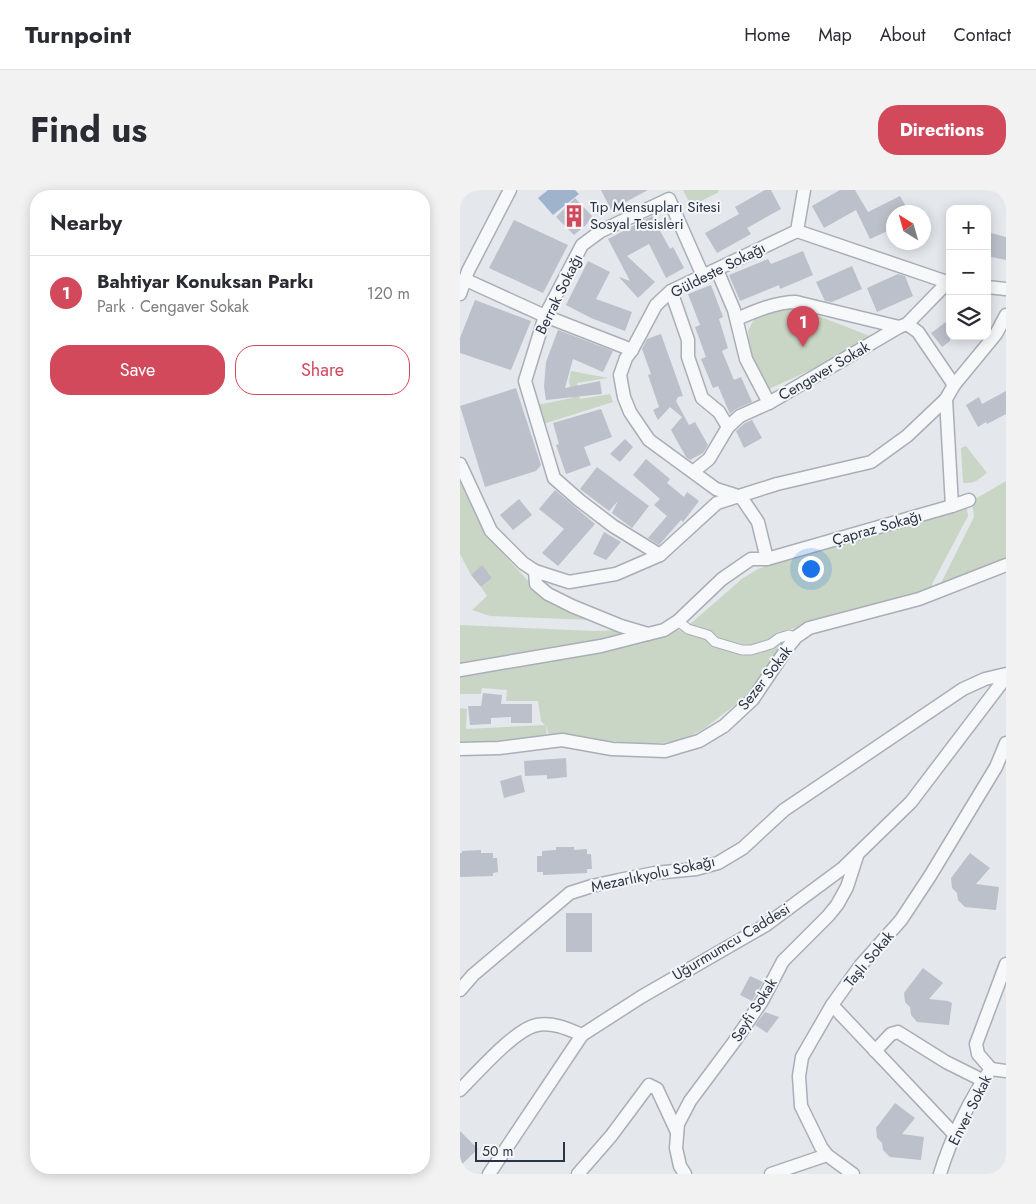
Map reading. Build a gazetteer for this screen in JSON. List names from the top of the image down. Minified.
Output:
{"streets":{"street":["Güldeste Sokağı","Berrak Sokağı","Cengaver Sokak","Çapraz Sokağı","Sezer Sokak","Mezarlıkyolu Sokağı","Uğurmumcu Caddesi","Taşlı Sokak","Seyfi Sokak","Enver Sokak"]},"crossings":[["Güldeste Sokağı","Berrak Sokağı"],["Güldeste Sokağı","Cengaver Sokak"],["Mezarlıkyolu Sokağı","Uğurmumcu Caddesi"],["Uğurmumcu Caddesi","Seyfi Sokak"]],"places":{"building":["Tıp Mensupları Sitesi Sosyal Tesisleri"]},"scale_bar":"50 m","north":"top left","page":{"header":"Turnpoint","nav":["Home","Map","About","Contact"],"title":"Find us","buttons":["Directions",["Save","Share"]],"heading":"Nearby","map_buttons":["+","−"],"list":[{"mark":"1","name":"Bahtiyar Konuksan Parkı","note":"Park · Cengaver Sokak","value":"120 m"}],"pins":"1","scale":"50 m"}}
